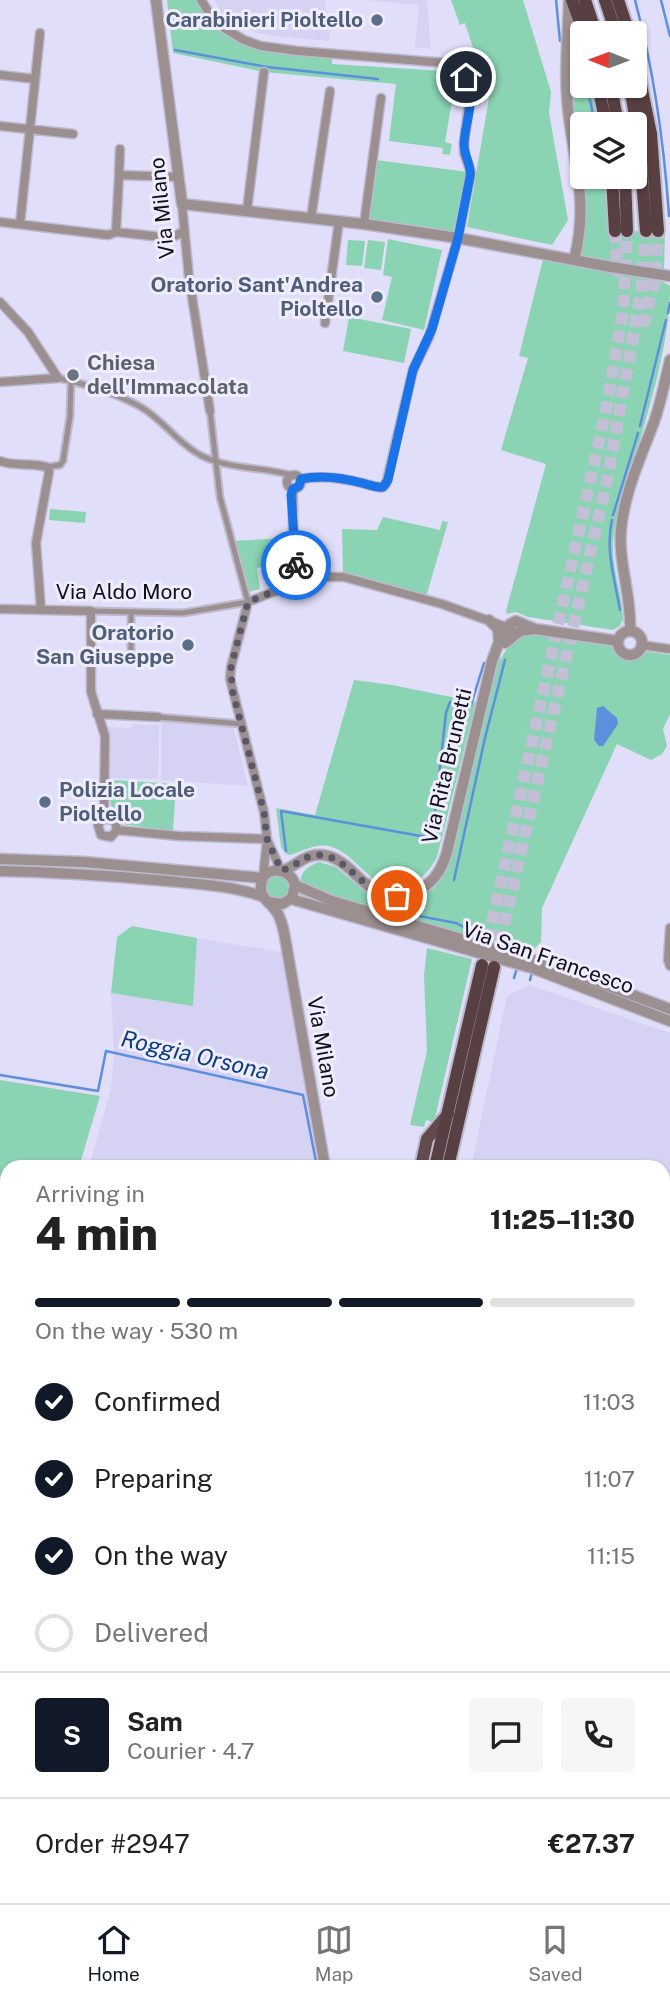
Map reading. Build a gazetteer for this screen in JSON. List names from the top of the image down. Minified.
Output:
{"streets":{"street":["Via Milano","Via Aldo Moro","Via Rita Brunetti","Via San Francesco"]},"crossings":[["Via Milano","Via San Francesco"]],"water":["Roggia Orsona"],"places":["Carabinieri Pioltello","Oratorio Sant'Andrea Pioltello","Chiesa dell'Immacolata","Oratorio San Giuseppe","Polizia Locale Pioltello"],"north":"left","page":{"heading":["4 min","Arriving in","11:25–11:30"],"panel":["Sam","Courier · 4.7","Order #2947","€27.37"],"bar":"On the way · 530 m","list":[["Confirmed","11:03"],["Preparing","11:07"],["On the way","11:15"],"Delivered"],"round":"S","tabs":["Home","Map","Saved"]}}
